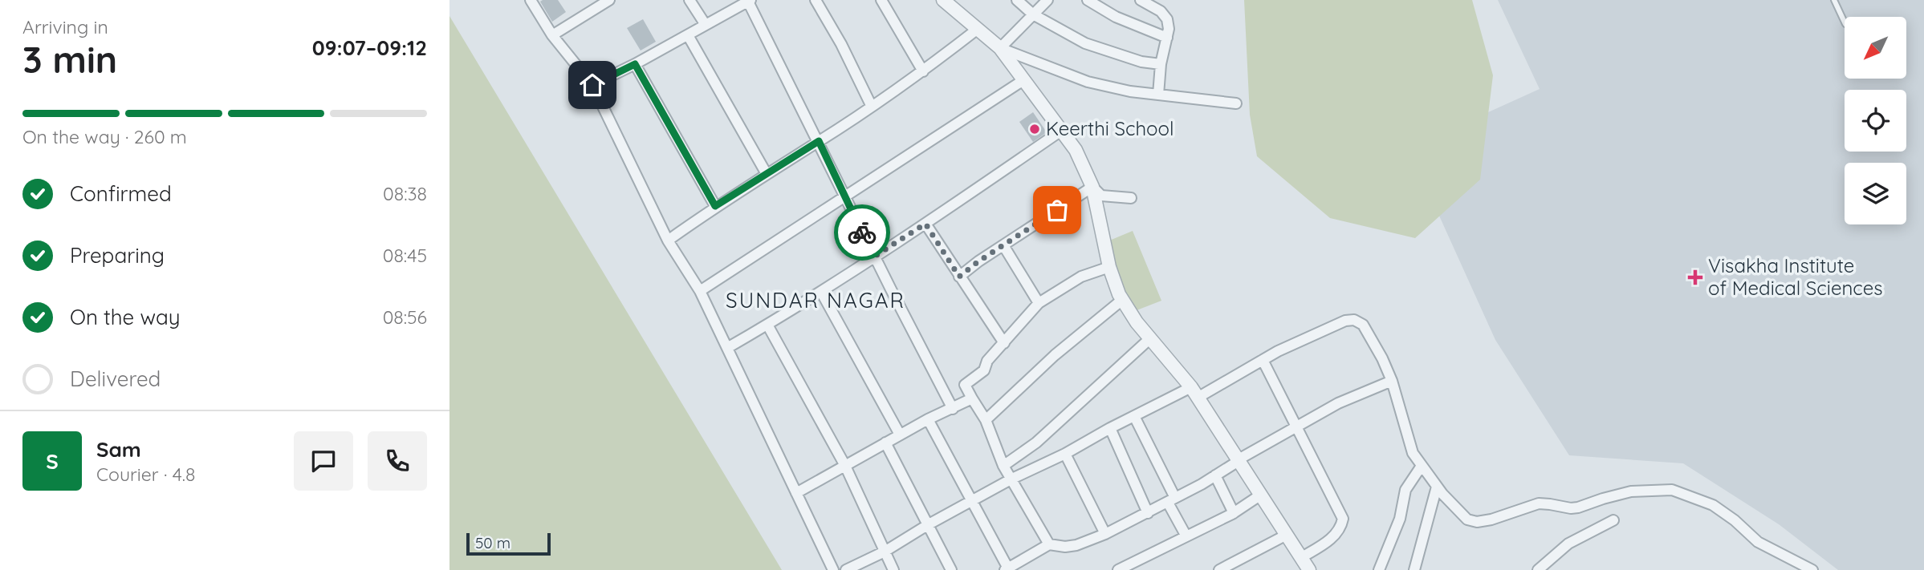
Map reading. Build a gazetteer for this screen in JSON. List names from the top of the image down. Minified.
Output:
{"districts":["SUNDAR NAGAR"],"places":{"other":["Keerthi School"],"health":["Visakha Institute of Medical Sciences"]},"scale_bar":"50 m","north":"bottom left","page":{"heading":["3 min","Arriving in","09:07–09:12"],"panel":["Sam","Courier · 4.8"],"bar":"On the way · 260 m","list":[["Confirmed","08:38"],["Preparing","08:45"],["On the way","08:56"],"Delivered"],"round":"S","scale":"50 m"}}
